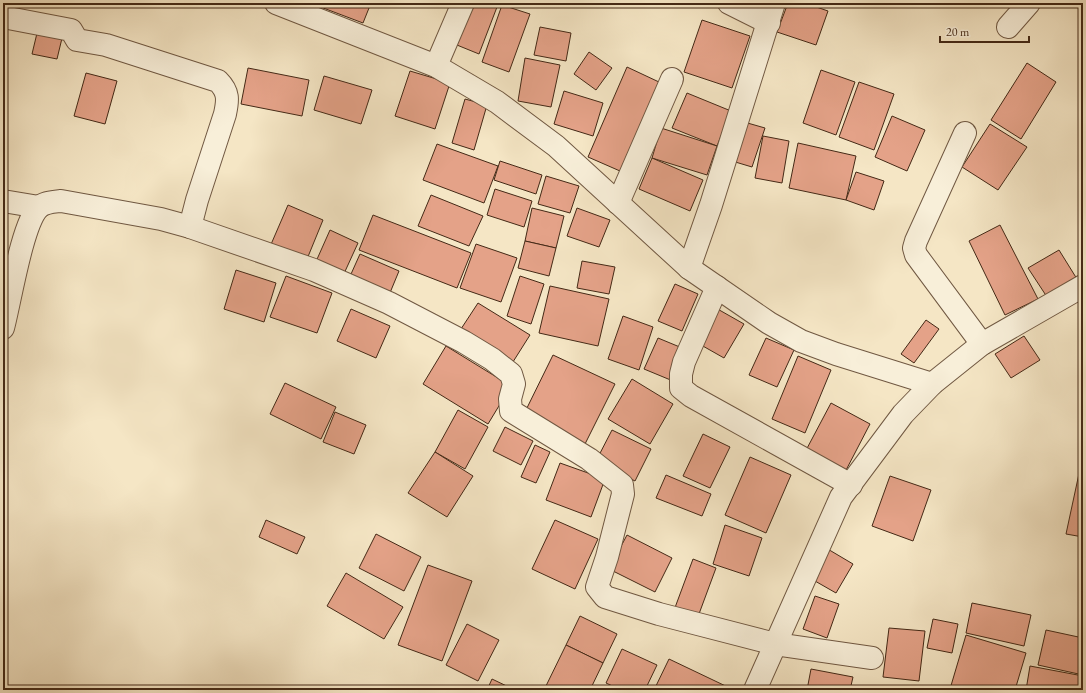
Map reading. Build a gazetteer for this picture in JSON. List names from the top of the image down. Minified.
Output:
{"scale_bar":"20 m"}
